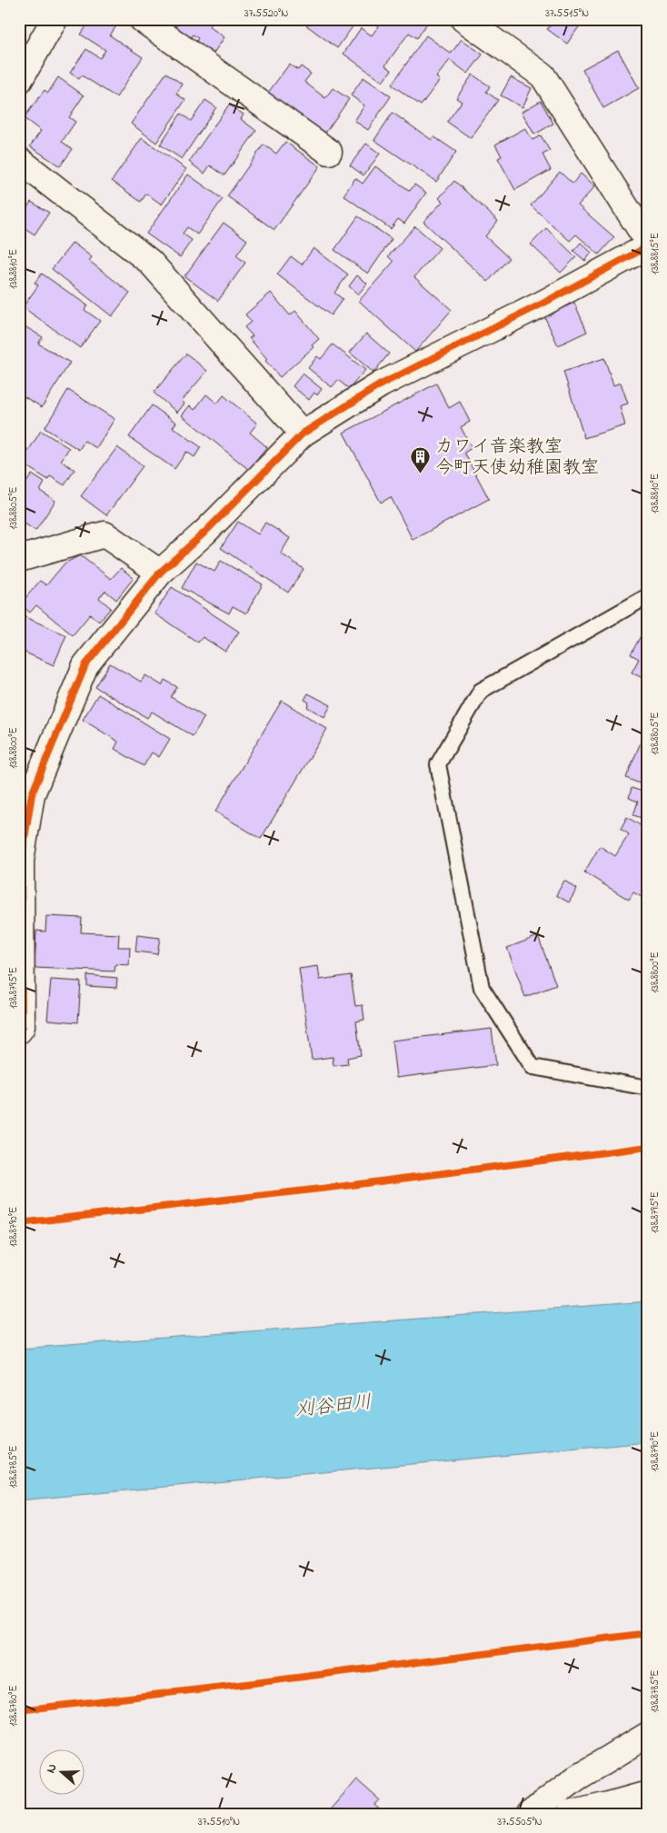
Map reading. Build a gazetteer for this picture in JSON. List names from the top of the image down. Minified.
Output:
{"water":["刈谷田川"],"places":{"building":["カワイ音楽教室 今町天使幼稚園教室"]},"north":"left","coordinates":["37.5520°N","37.5515°N","138.8815°E","138.8810°E","138.8805°E","138.8800°E","138.8795°E","138.8790°E","138.8785°E","138.8780°E","37.5510°N","37.5505°N"]}
